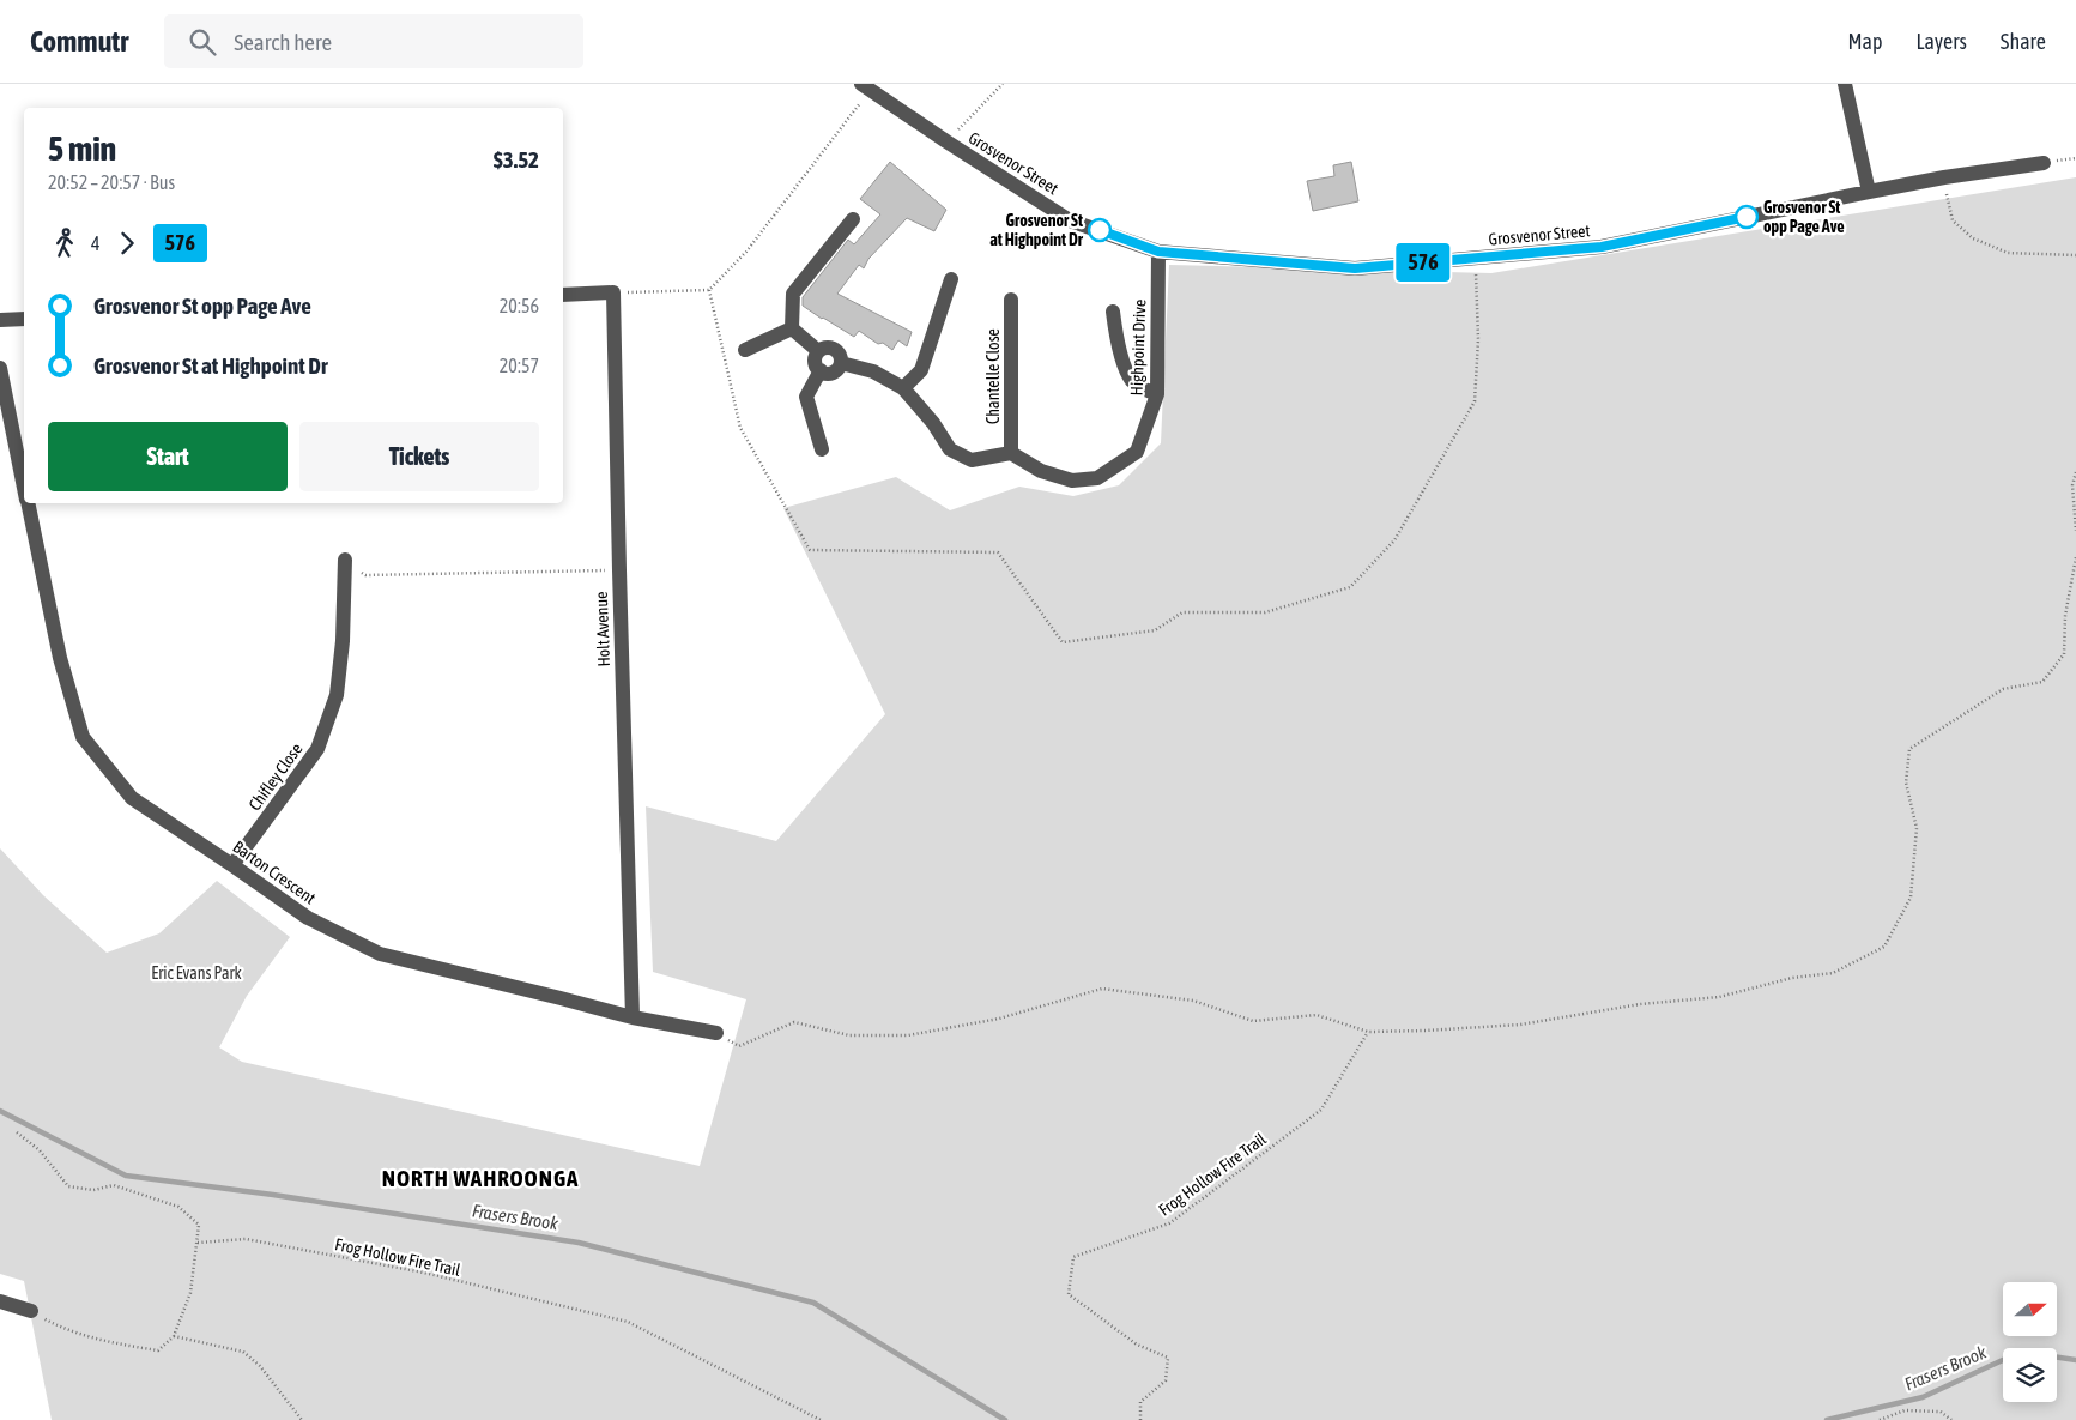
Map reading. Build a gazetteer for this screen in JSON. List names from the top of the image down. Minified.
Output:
{"streets":{"street":["Grosvenor Street","Highpoint Drive","Chantelle Close","Holt Avenue","Chifley Close","Barton Crescent"],"path":["Frog Hollow Fire Trail"]},"crossings":[["Grosvenor Street","Highpoint Drive"],["Highpoint Drive","Chantelle Close"],["Holt Avenue","Barton Crescent"],["Chifley Close","Barton Crescent"]],"districts":["NORTH WAHROONGA"],"water":["Frasers Brook"],"parks":["Eric Evans Park"],"places":["Grosvenor St opp Page Ave","Grosvenor St at Highpoint Dr"],"lines":["bus line 576"],"north":"right","page":{"header":"Commutr","search":"Search here","nav":["Map","Layers","Share"],"on_map":"576","heading":["5 min","20:52 – 20:57 · Bus","$3.52"],"legs":["4","576"],"list":[{"name":"Grosvenor St opp Page Ave","value":"20:56"},{"name":"Grosvenor St at Highpoint Dr","value":"20:57"}],"buttons":["Start","Tickets"]}}
